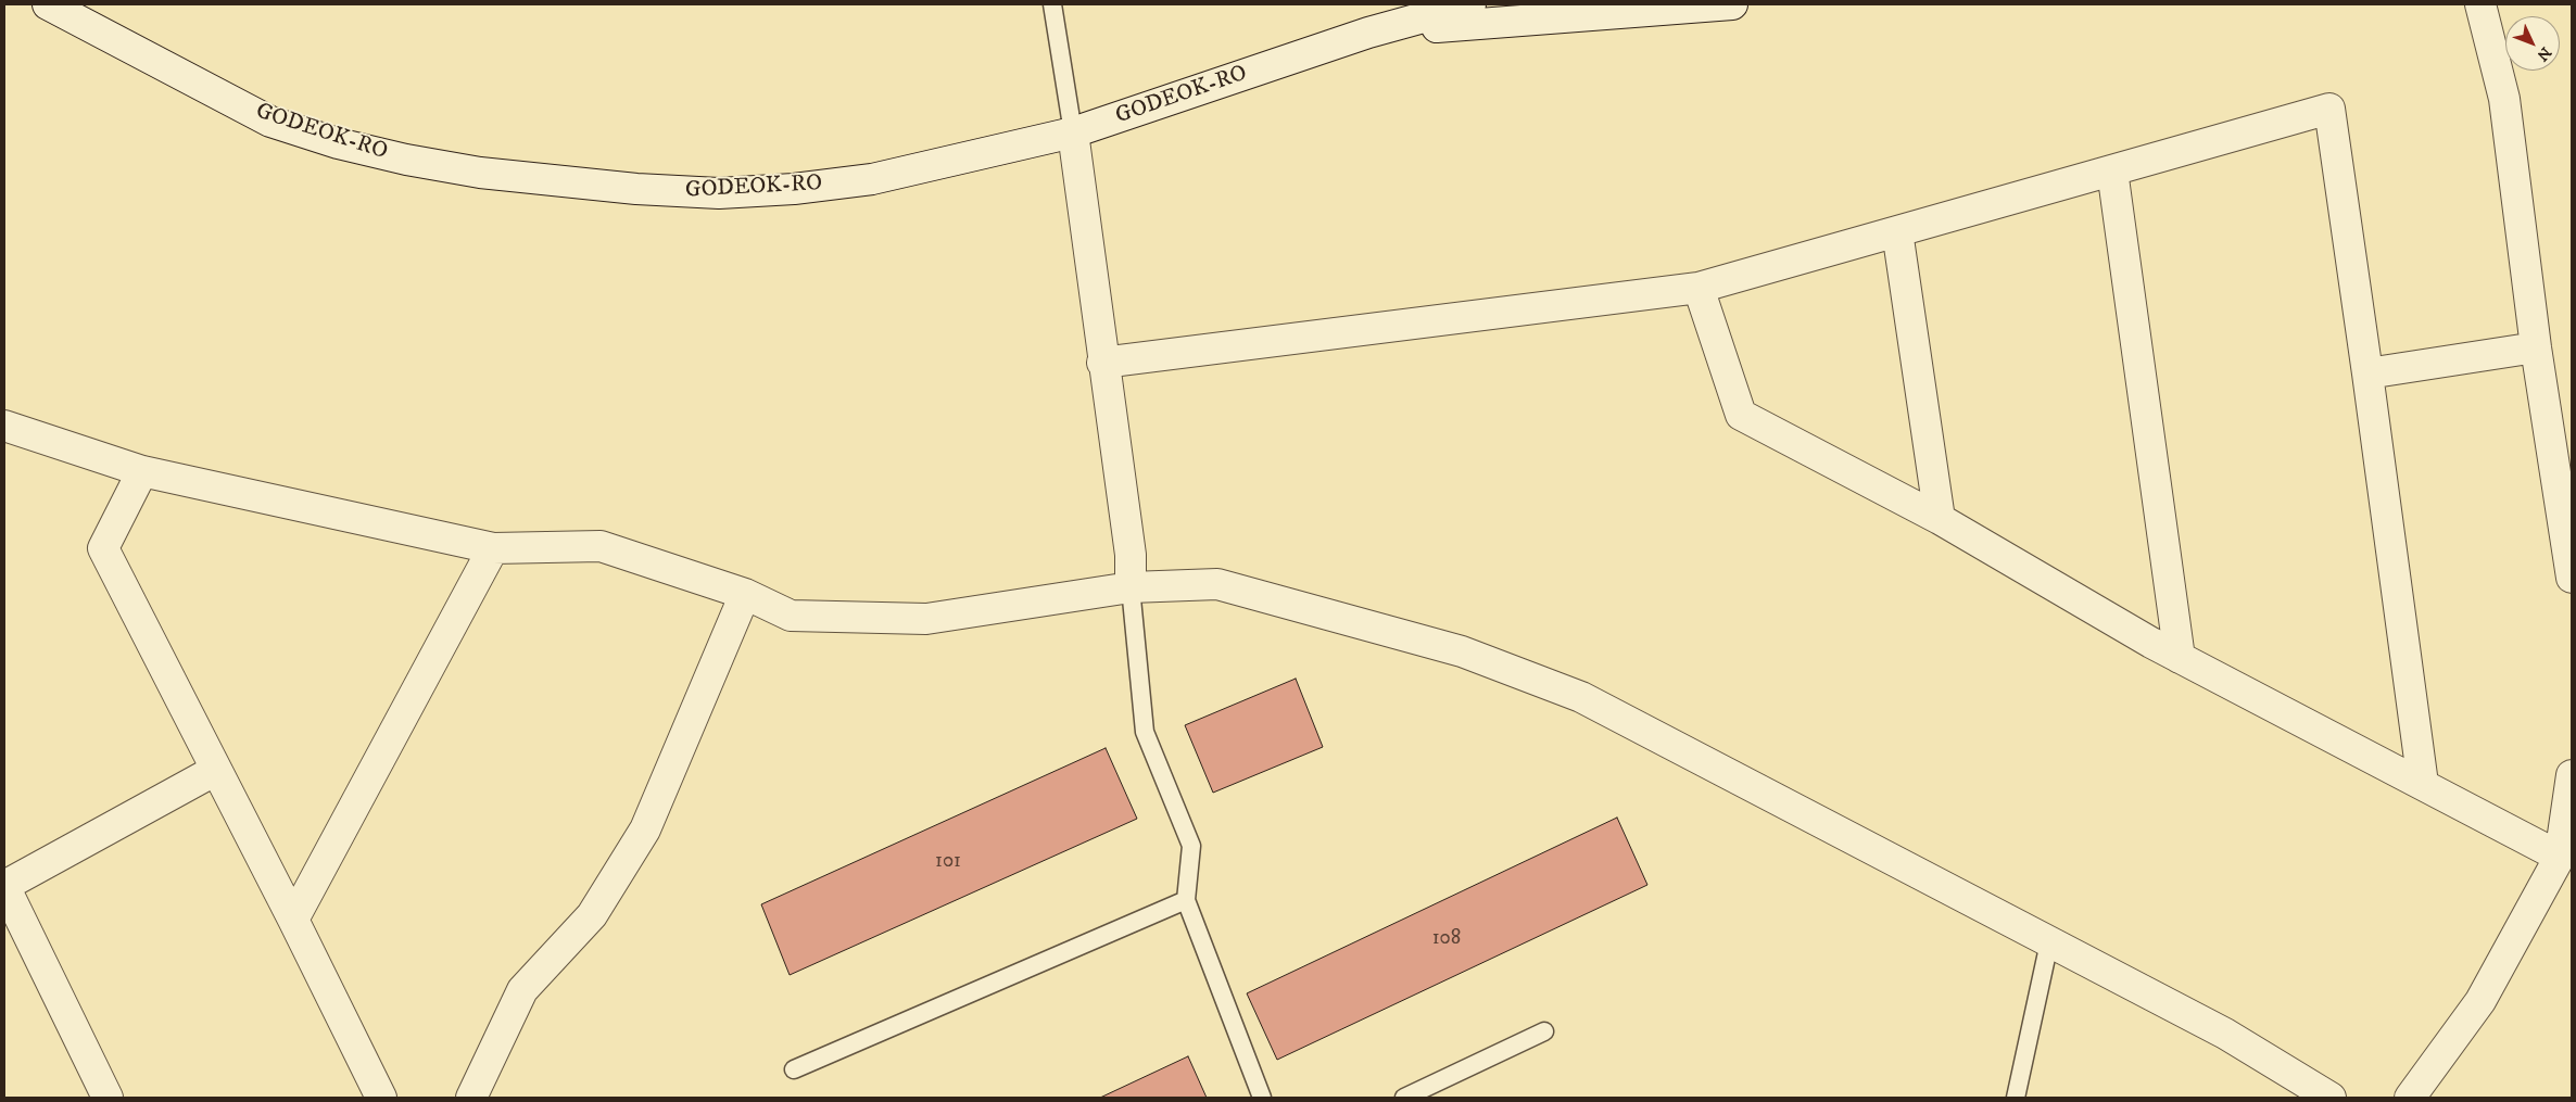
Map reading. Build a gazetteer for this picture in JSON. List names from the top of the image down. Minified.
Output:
{"streets":{"street":["GODEOK-RO"]},"house_numbers":["101","108"],"north":"bottom right"}
